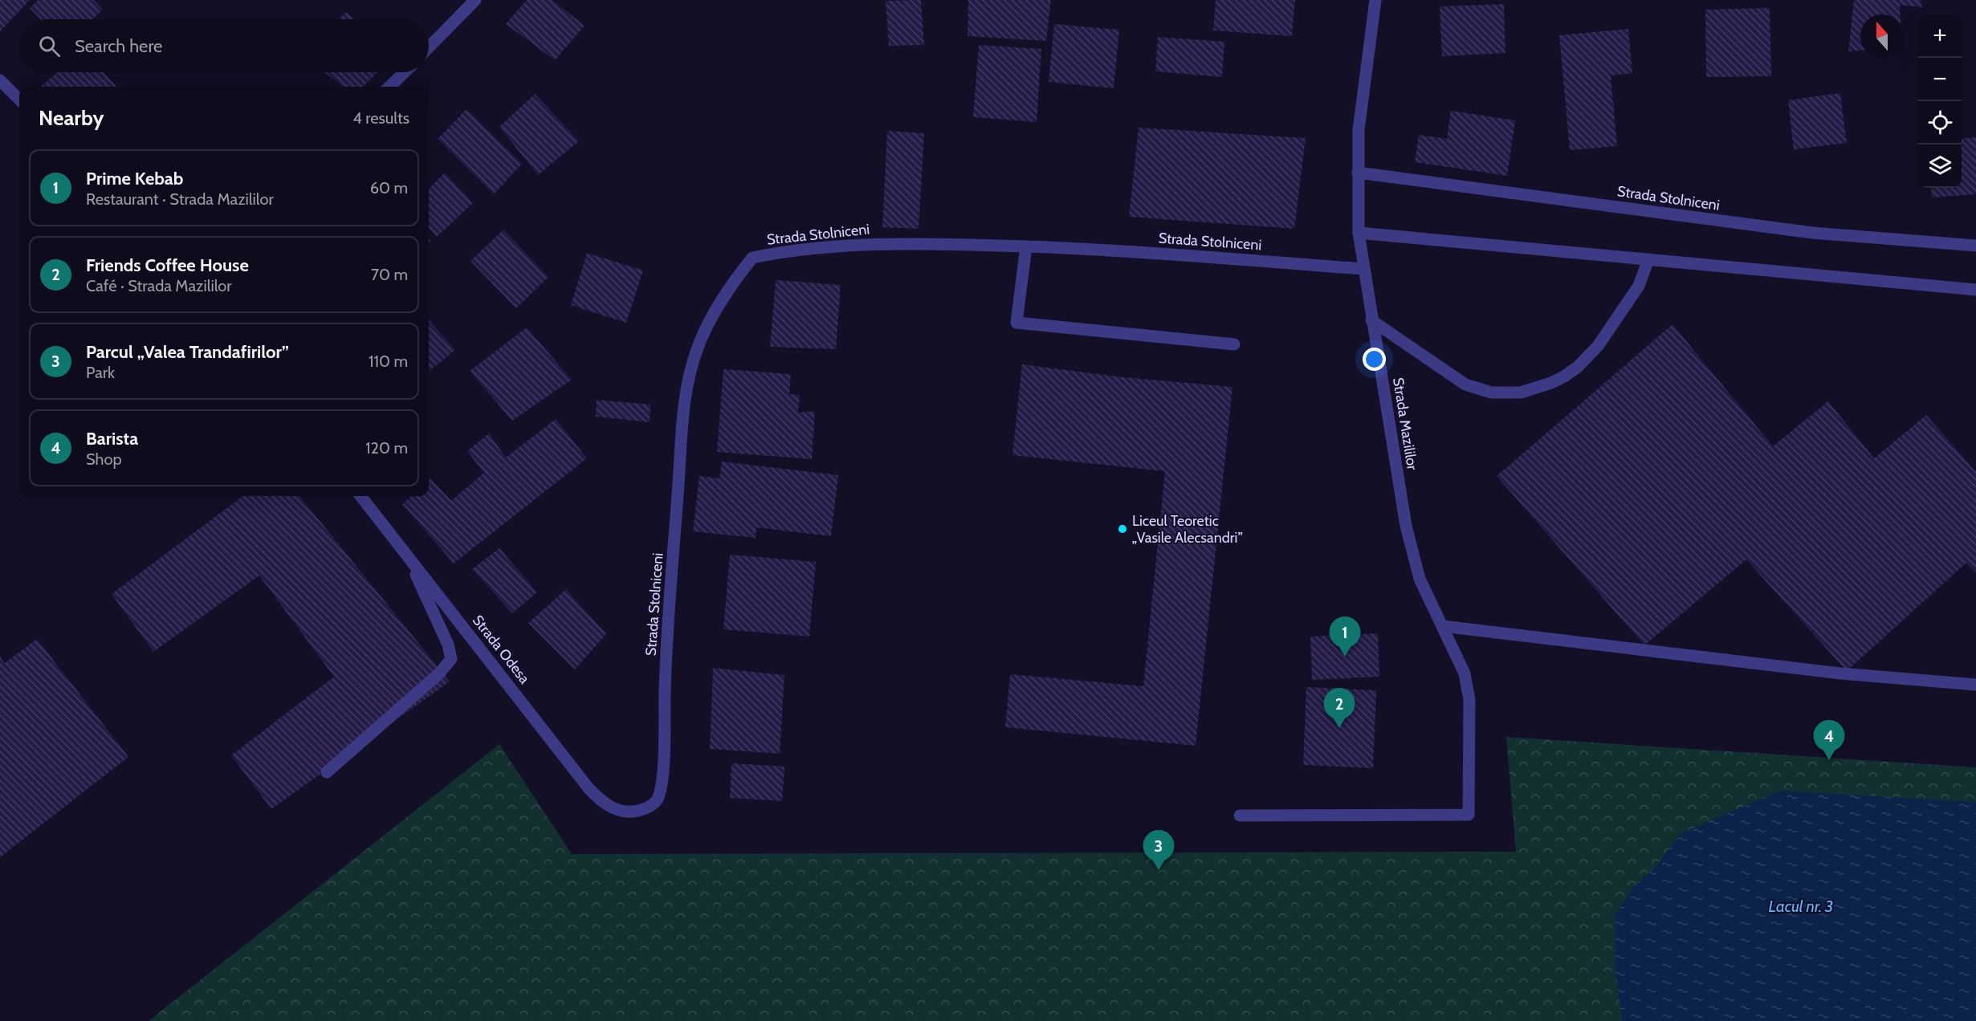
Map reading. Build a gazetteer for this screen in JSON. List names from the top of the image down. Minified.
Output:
{"streets":{"street":["Strada Stolniceni","Strada Mazililor","Strada Odesa"]},"crossings":[["Strada Stolniceni","Strada Mazililor"],["Strada Stolniceni","Strada Odesa"]],"water":["Lacul nr. 3"],"places":["Liceul Teoretic „Vasile Alecsandri”"],"north":"top","page":{"map_buttons":["+","−"],"search":"Search here","heading":["Nearby","4 results"],"list":[{"mark":"1","name":"Prime Kebab","note":"Restaurant · Strada Mazililor","value":"60 m"},{"mark":"2","name":"Friends Coffee House","note":"Café · Strada Mazililor","value":"70 m"},{"mark":"3","name":"Parcul „Valea Trandafirilor”","note":"Park","value":"110 m"},{"mark":"4","name":"Barista","note":"Shop","value":"120 m"}],"pins":["1","2","4","3"]}}
